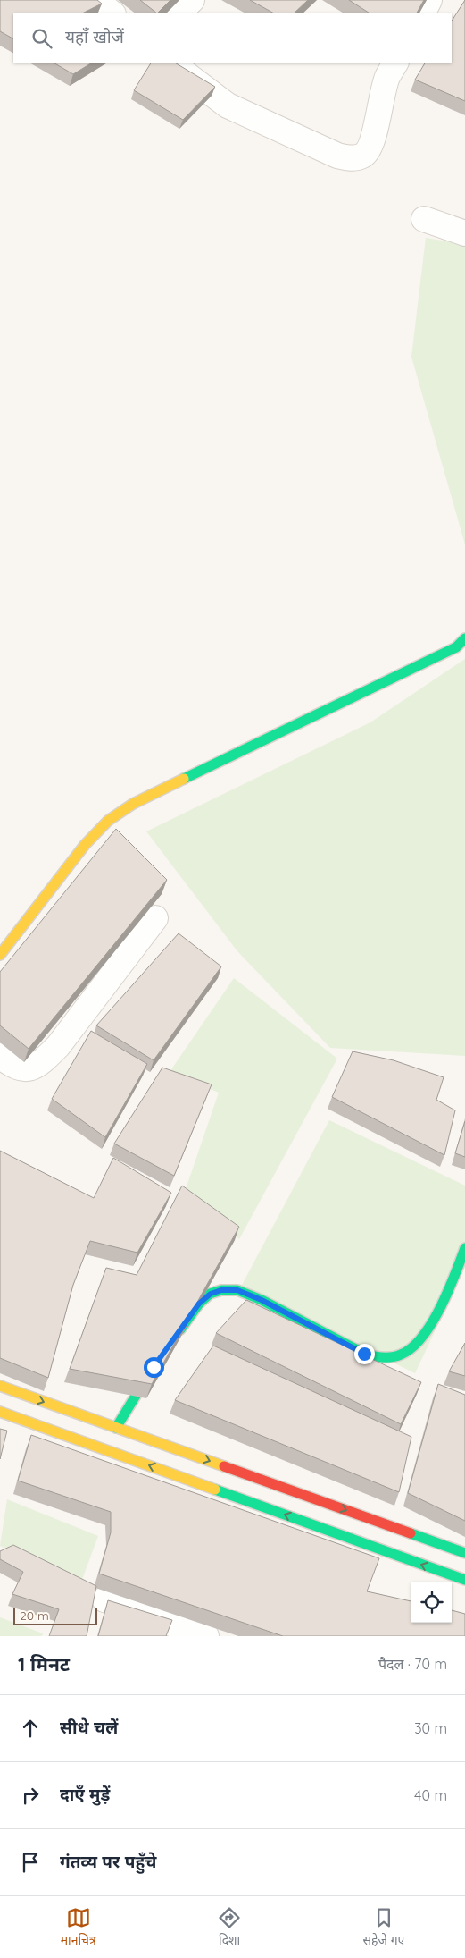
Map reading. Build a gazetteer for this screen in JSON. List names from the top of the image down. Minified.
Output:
{"scale_bar":"20 m","page":{"search":"यहाँ खोजें","scale":"20 m","heading":["1 मिनट","पैदल · 70 m"],"list":[["सीधे चलें","30 m"],["दाएँ मुड़ें","40 m"],"गंतव्य पर पहुँचे"],"nav":["मानचित्र","दिशा","सहेजे गए"]}}
